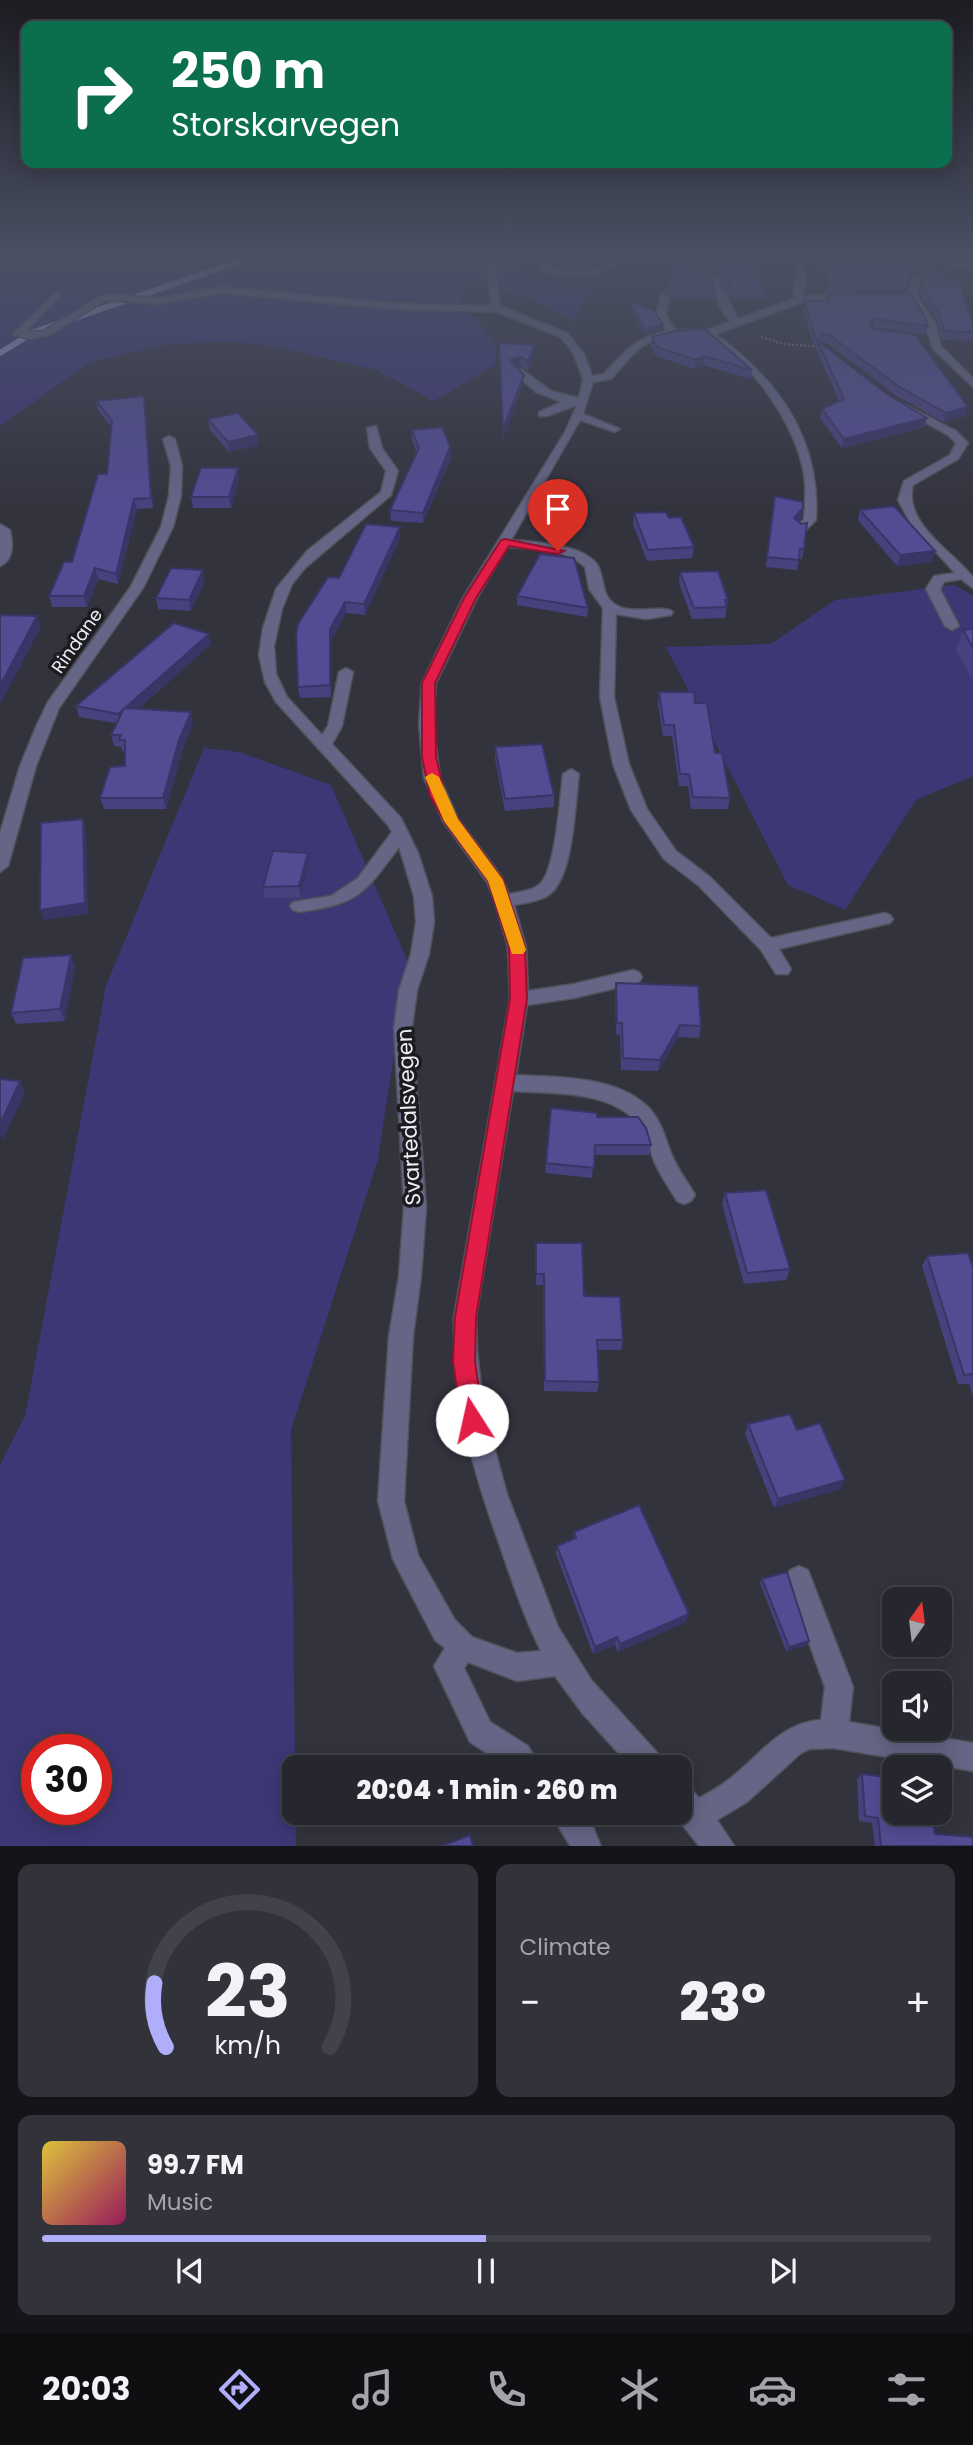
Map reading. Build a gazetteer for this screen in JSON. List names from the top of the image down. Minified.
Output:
{"streets":{"street":["Rindane","Svartedalsvegen"]},"north":"top","page":{"turn":["250 m","Storskarvegen"],"limit":"30","trip":"20:04 · 1 min · 260 m","tile":"Climate","heat":["−","23°","+"],"song":["99.7 FM","Music"],"tabs":"20:03","gauge":["23","km/h"]}}
